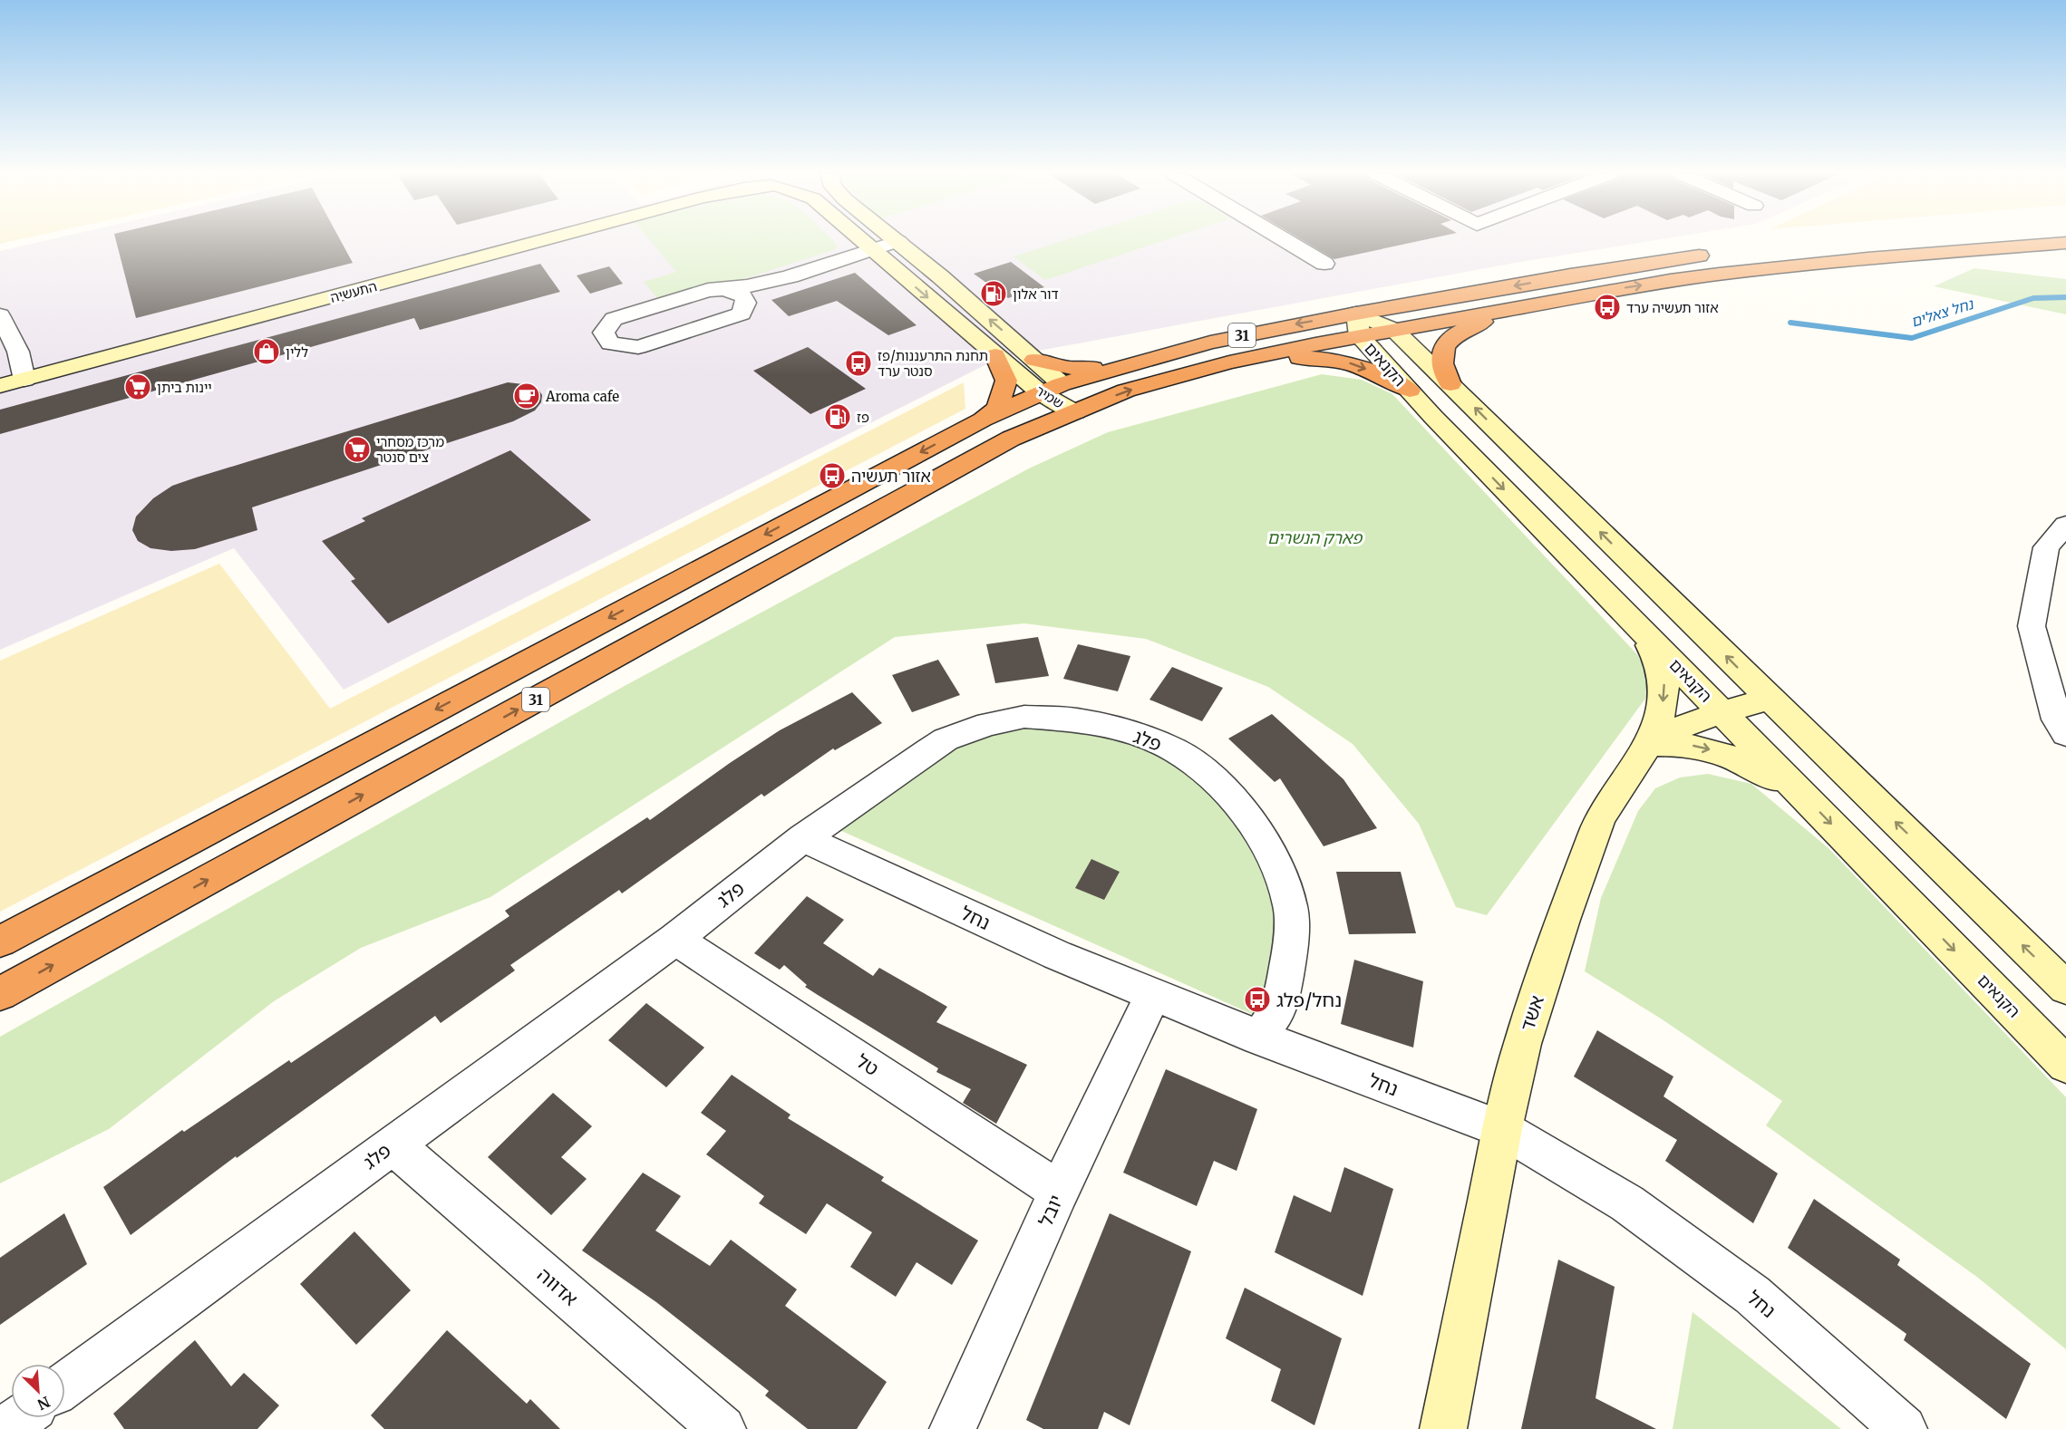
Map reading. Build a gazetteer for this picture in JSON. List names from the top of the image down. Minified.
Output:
{"streets":{"highway":["31"],"street":["התעשיה","הקנאים","שמיר","פלג","נחל","אשד","טל","יובל","אדווה"]},"crossings":[["31","הקנאים"],["31","שמיר"],["הקנאים","אשד"],["פלג","נחל"],["פלג","טל"],["פלג","אדווה"],["נחל","אשד"],["נחל","יובל"],["טל","יובל"]],"water":["נחל צאלים"],"parks":["פארק הנשרים"],"places":{"fuel station":["דור אלון","פז"],"bus stop":["אזור תעשיה ערד","תחנת התרעננות/פז סנטר ערד","אזור תעשיה","נחל/פלג"],"shop":["ללין"],"supermarket":["יינות ביתן","מרכז מסחרי צים סנטר"],"cafe":["Aroma cafe"]},"north":"bottom right"}
